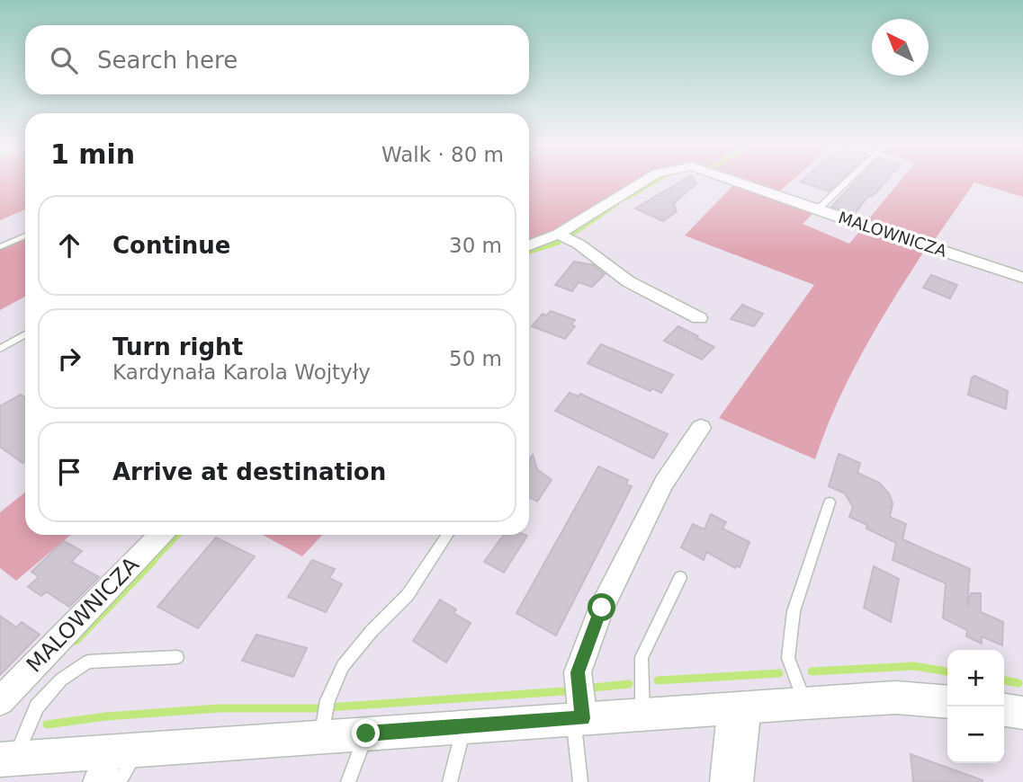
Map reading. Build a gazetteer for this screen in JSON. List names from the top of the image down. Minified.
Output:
{"streets":{"street":["MALOWNICZA"]},"north":"top left","page":{"search":"Search here","heading":["1 min","Walk · 80 m"],"list":[["Continue","30 m"],["Turn right","Kardynała Karola Wojtyły","50 m"],"Arrive at destination"],"map_buttons":["+","−"]}}
